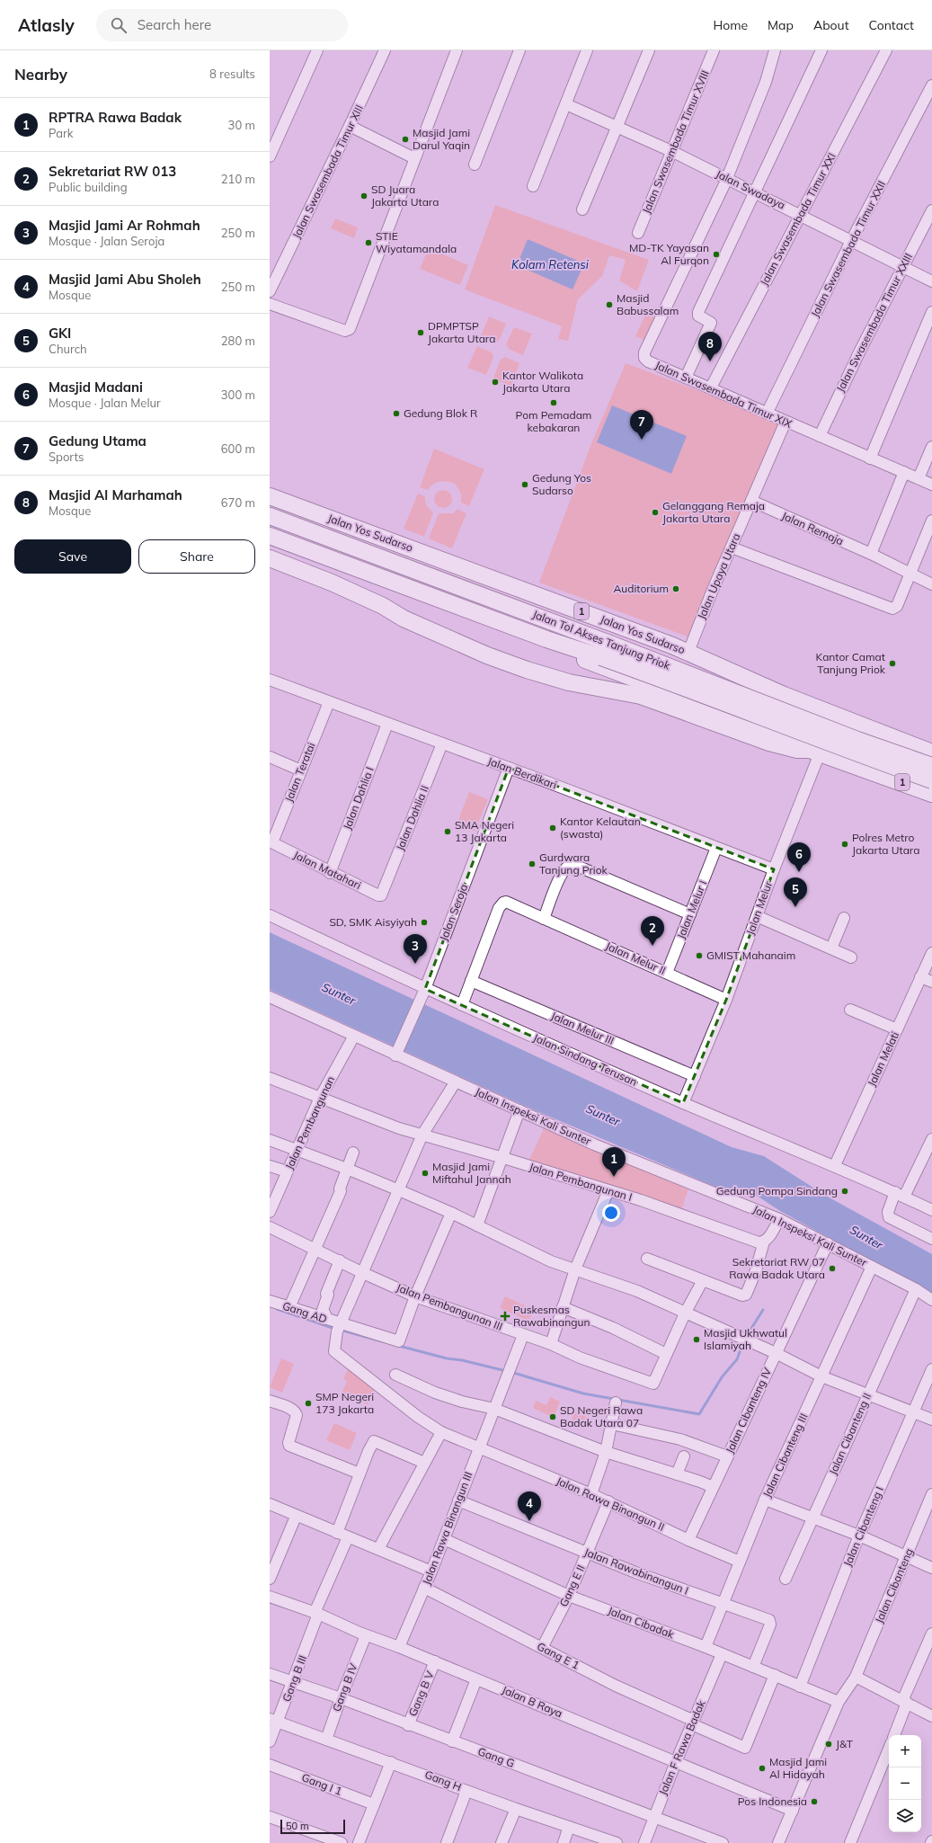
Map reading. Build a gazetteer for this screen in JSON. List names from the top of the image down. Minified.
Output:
{"streets":{"highway":["Jalan Yos Sudarso","1","Jalan Tol Akses Tanjung Priok"],"street":["Jalan Swasembada Timur XVIII","Jalan Swasembada Timur XIII","Jalan Swadaya","Jalan Swasembada Timur XXI","Jalan Swasembada Timur XXII","Jalan Swasembada Timur XXIII","Jalan Swasembada Timur XIX","Jalan Remaja","Jalan Upaya Utara","Jalan Teratai","Jalan Berdikari","Jalan Dahlia I","Jalan Dahlia II","Jalan Matahari","Jalan Melur","Jalan Melur I","Jalan Seroja","Jalan Melur II","Jalan Melur III","Jalan Melati","Jalan Sindang Terusan","Jalan Inspeksi Kali Sunter","Jalan Pembangunan","Jalan Pembangunan I","Jalan Pembangunan III","Gang AD","Jalan Cibanteng IV","Jalan Cibanteng II","Jalan Cibanteng III","Jalan Rawa Binangun II","Jalan Cibanteng I","Jalan Rawa Binangun III","Jalan Rawabinangun I","Gang E II","Jalan Cibanteng","Jalan Cibadak","Gang E 1","Gang B III","Gang B IV","Gang B V","Jalan B Raya","Jalan F Rawa Badak","Gang G","Gang H","Gang I 1"]},"crossings":[["Jalan Swasembada Timur XVIII","Jalan Swadaya"],["Jalan Swadaya","Jalan Swasembada Timur XXI"],["Jalan Swadaya","Jalan Swasembada Timur XXII"],["Jalan Swadaya","Jalan Swasembada Timur XXIII"],["Jalan Swadaya","Jalan Swasembada Timur XIX"],["Jalan Swasembada Timur XXI","Jalan Swasembada Timur XIX"],["Jalan Swasembada Timur XXII","Jalan Swasembada Timur XIX"],["Jalan Swasembada Timur XXIII","Jalan Swasembada Timur XIX"],["Jalan Remaja","Jalan Upaya Utara"],["Jalan Yos Sudarso","Jalan Upaya Utara"],["1","Jalan Melur"],["Jalan Teratai","Jalan Berdikari"],["Jalan Teratai","Jalan Matahari"],["Jalan Berdikari","Jalan Dahlia I"],["Jalan Berdikari","Jalan Dahlia II"],["Jalan Berdikari","Jalan Melur"],["Jalan Berdikari","Jalan Melur I"],["Jalan Berdikari","Jalan Seroja"],["Jalan Dahlia I","Jalan Matahari"],["Jalan Dahlia II","Jalan Matahari"],["Jalan Melur","Jalan Melur II"],["Jalan Melur","Jalan Melur III"],["Jalan Melur","Jalan Sindang Terusan"],["Jalan Melur I","Jalan Melur II"],["Jalan Seroja","Jalan Sindang Terusan"],["Jalan Seroja","Jalan Inspeksi Kali Sunter"],["Jalan Melur II","Jalan Melur III"],["Jalan Melur II","Jalan Sindang Terusan"],["Jalan Melati","Jalan Sindang Terusan"],["Jalan Inspeksi Kali Sunter","Jalan Pembangunan"],["Jalan Inspeksi Kali Sunter","Jalan Cibanteng IV"],["Jalan Inspeksi Kali Sunter","Jalan Cibanteng II"],["Jalan Inspeksi Kali Sunter","Jalan Cibanteng III"],["Jalan Pembangunan","Jalan Pembangunan I"],["Jalan Pembangunan III","Gang AD"],["Jalan Pembangunan III","Jalan Rawa Binangun III"],["Gang AD","Jalan Rawa Binangun II"],["Jalan Cibanteng IV","Jalan Rawa Binangun II"],["Jalan Cibanteng III","Jalan Rawa Binangun II"],["Jalan Cibanteng III","Jalan Rawabinangun I"],["Jalan Cibanteng III","Jalan Cibadak"],["Jalan Rawa Binangun II","Jalan Rawa Binangun III"],["Jalan Rawa Binangun II","Gang E II"],["Jalan Cibanteng I","Jalan Cibadak"],["Jalan Rawa Binangun III","Jalan Rawabinangun I"],["Jalan Rawa Binangun III","Jalan Cibadak"],["Jalan Rawa Binangun III","Gang E 1"],["Jalan Rawa Binangun III","Jalan B Raya"],["Jalan Rawabinangun I","Gang E II"],["Jalan Rawabinangun I","Jalan Cibadak"],["Gang E II","Jalan Cibadak"],["Gang E II","Gang E 1"],["Jalan Cibanteng","Jalan Cibadak"],["Jalan Cibanteng","Jalan B Raya"],["Jalan Cibadak","Gang E 1"],["Jalan Cibadak","Jalan F Rawa Badak"],["Gang E 1","Jalan F Rawa Badak"],["Gang B III","Jalan B Raya"],["Gang B III","Gang G"],["Gang B III","Gang H"],["Gang B IV","Jalan B Raya"],["Gang B IV","Gang G"],["Gang B IV","Gang H"],["Gang B V","Jalan B Raya"],["Gang B V","Gang G"],["Jalan B Raya","Jalan F Rawa Badak"],["Jalan F Rawa Badak","Gang G"]],"water":["Kolam Retensi","Sunter"],"places":{"other":["Masjid Jami Darul Yaqin","SD Juara Jakarta Utara","STIE Wiyatamandala","MD-TK Yayasan Al Furqon","Masjid Babussalam","DPMPTSP Jakarta Utara","Kantor Walikota Jakarta Utara","Pom Pemadam kebakaran","Gedung Blok R","Gedung Yos Sudarso","Gelanggang Remaja Jakarta Utara","Auditorium","Kantor Camat Tanjung Priok","Kantor Kelautan (swasta)","SMA Negeri 13 Jakarta","Polres Metro Jakarta Utara","Gurdwara Tanjung Priok","SD, SMK Aisyiyah","GMIST Mahanaim","Masjid Jami Miftahul Jannah","Gedung Pompa Sindang","Sekretariat RW 07 Rawa Badak Utara","Masjid Ukhwatul Islamiyah","SMP Negeri 173 Jakarta","SD Negeri Rawa Badak Utara 07","J&T","Masjid Jami Al Hidayah","Pos Indonesia"],"health":["Puskesmas Rawabinangun"]},"scale_bar":"50 m","page":{"header":"Atlasly","search":"Search here","nav":["Home","Map","About","Contact"],"heading":["Nearby","8 results"],"list":[{"mark":"1","name":"RPTRA Rawa Badak","note":"Park","value":"30 m"},{"mark":"2","name":"Sekretariat RW 013","note":"Public building","value":"210 m"},{"mark":"3","name":"Masjid Jami Ar Rohmah","note":"Mosque · Jalan Seroja","value":"250 m"},{"mark":"4","name":"Masjid Jami Abu Sholeh","note":"Mosque","value":"250 m"},{"mark":"5","name":"GKI","note":"Church","value":"280 m"},{"mark":"6","name":"Masjid Madani","note":"Mosque · Jalan Melur","value":"300 m"},{"mark":"7","name":"Gedung Utama","note":"Sports","value":"600 m"},{"mark":"8","name":"Masjid Al Marhamah","note":"Mosque","value":"670 m"}],"pins":["8","7","6","5","2","3","1","4"],"buttons":["Save","Share"],"map_buttons":["+","−"],"scale":"50 m"}}
